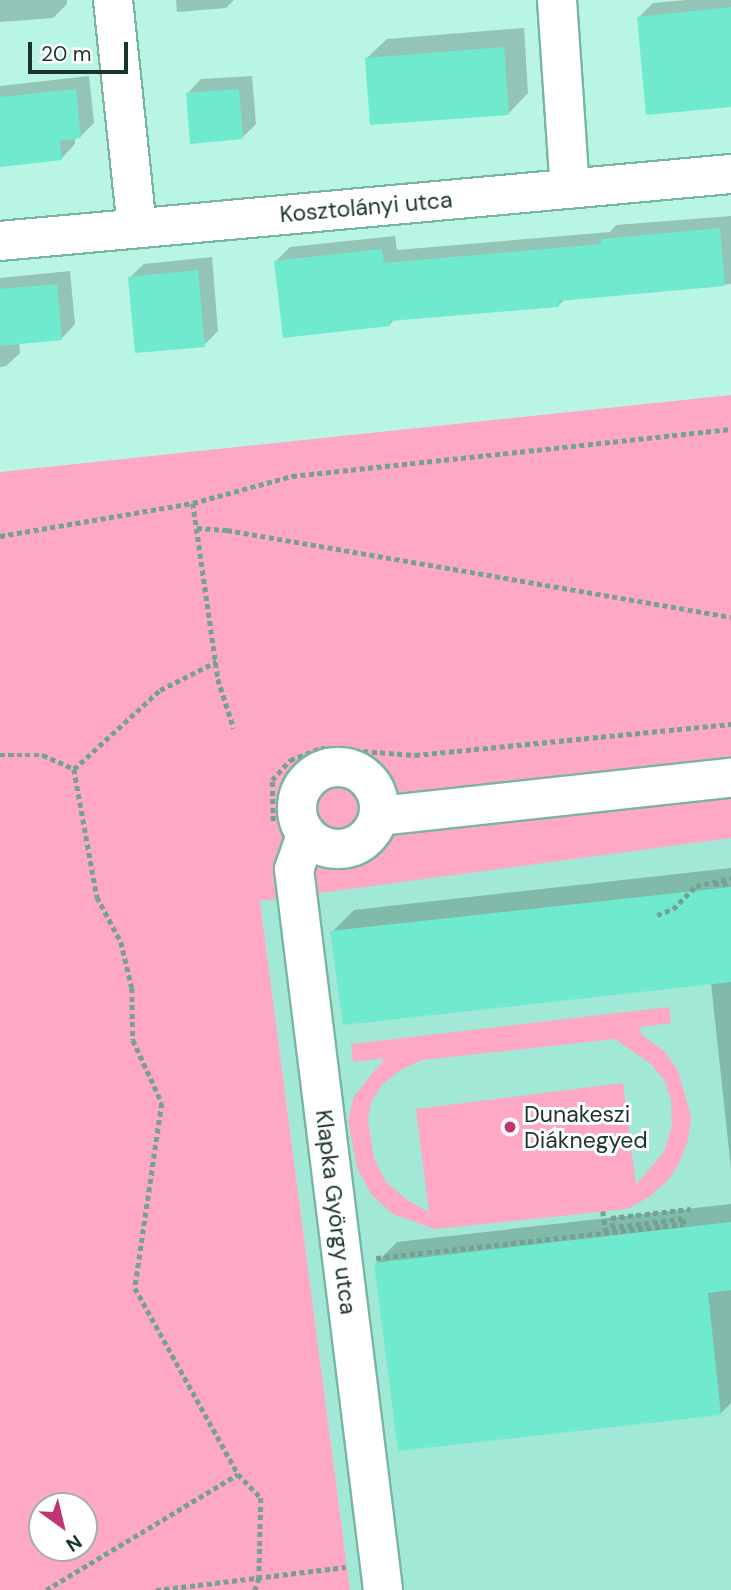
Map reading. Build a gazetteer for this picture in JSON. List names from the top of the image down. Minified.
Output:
{"streets":{"street":["Kosztolányi utca","Klapka György utca"]},"places":["Dunakeszi Diáknegyed"],"scale_bar":"20 m","north":"bottom right"}
